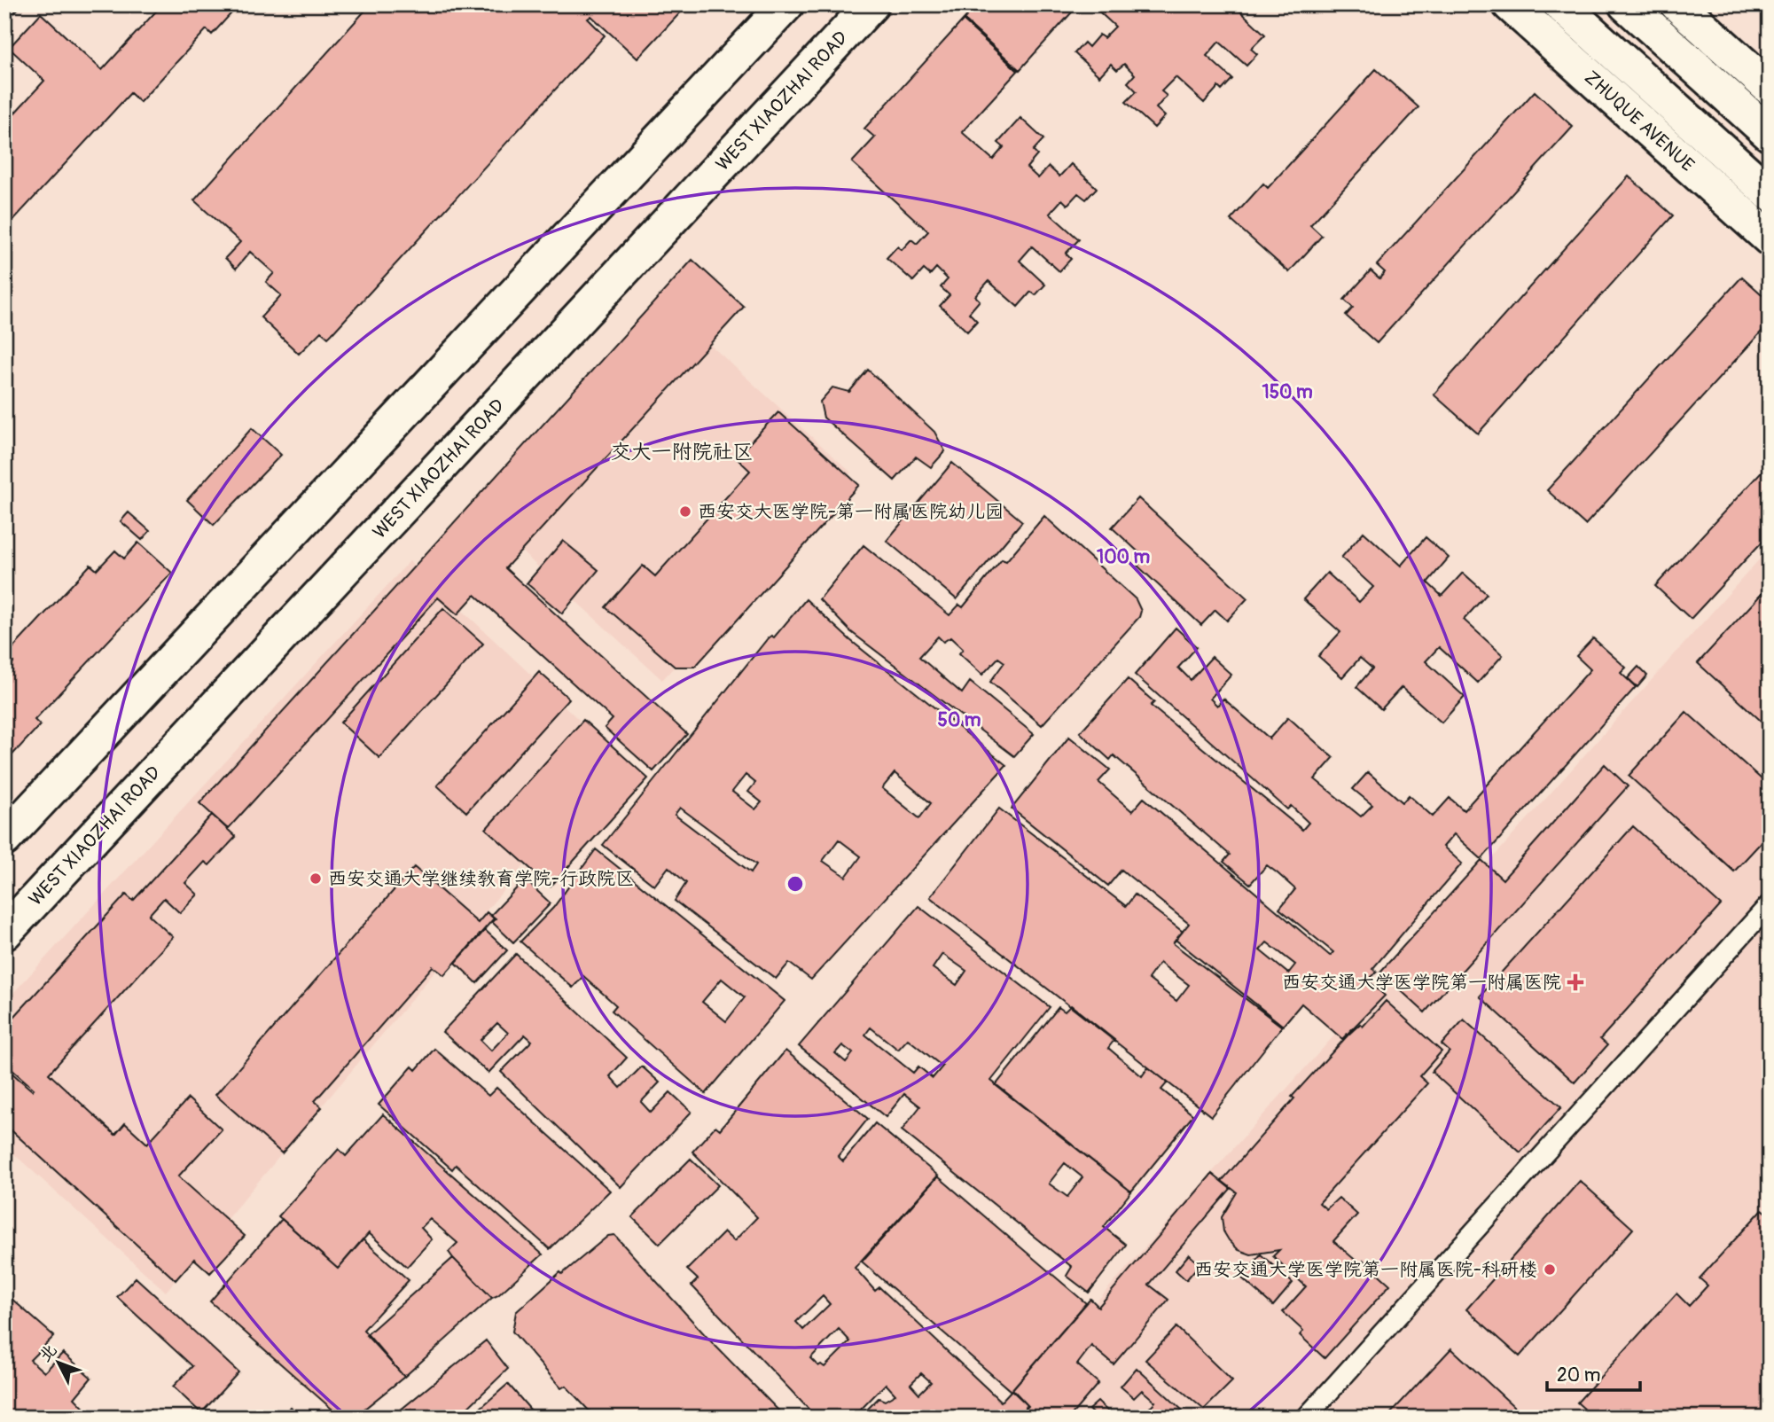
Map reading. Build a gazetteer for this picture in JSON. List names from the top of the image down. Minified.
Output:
{"streets":{"main road":["WEST XIAOZHAI ROAD","ZHUQUE AVENUE"]},"districts":["交大一附院社区"],"places":{"other":["西安交大医学院-第一附属医院幼儿园","西安交通大学继续教育学院-行政院区","西安交通大学医学院第一附属医院-科研楼"],"health":["西安交通大学医学院第一附属医院"]},"scale_bar":"20 m","north":"top left","rings":["150 m","100 m","50 m"]}
